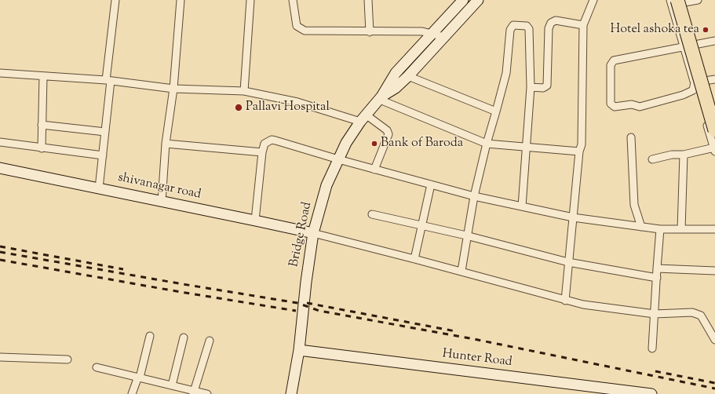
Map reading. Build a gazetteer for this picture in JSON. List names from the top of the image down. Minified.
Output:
{"streets":{"street":["shivanagar road","Bridge Road","Hunter Road"]},"crossings":[["shivanagar road","Bridge Road"],["Bridge Road","Hunter Road"]],"places":["Hotel ashoka tea","Pallavi Hospital","Bank of Baroda"]}
